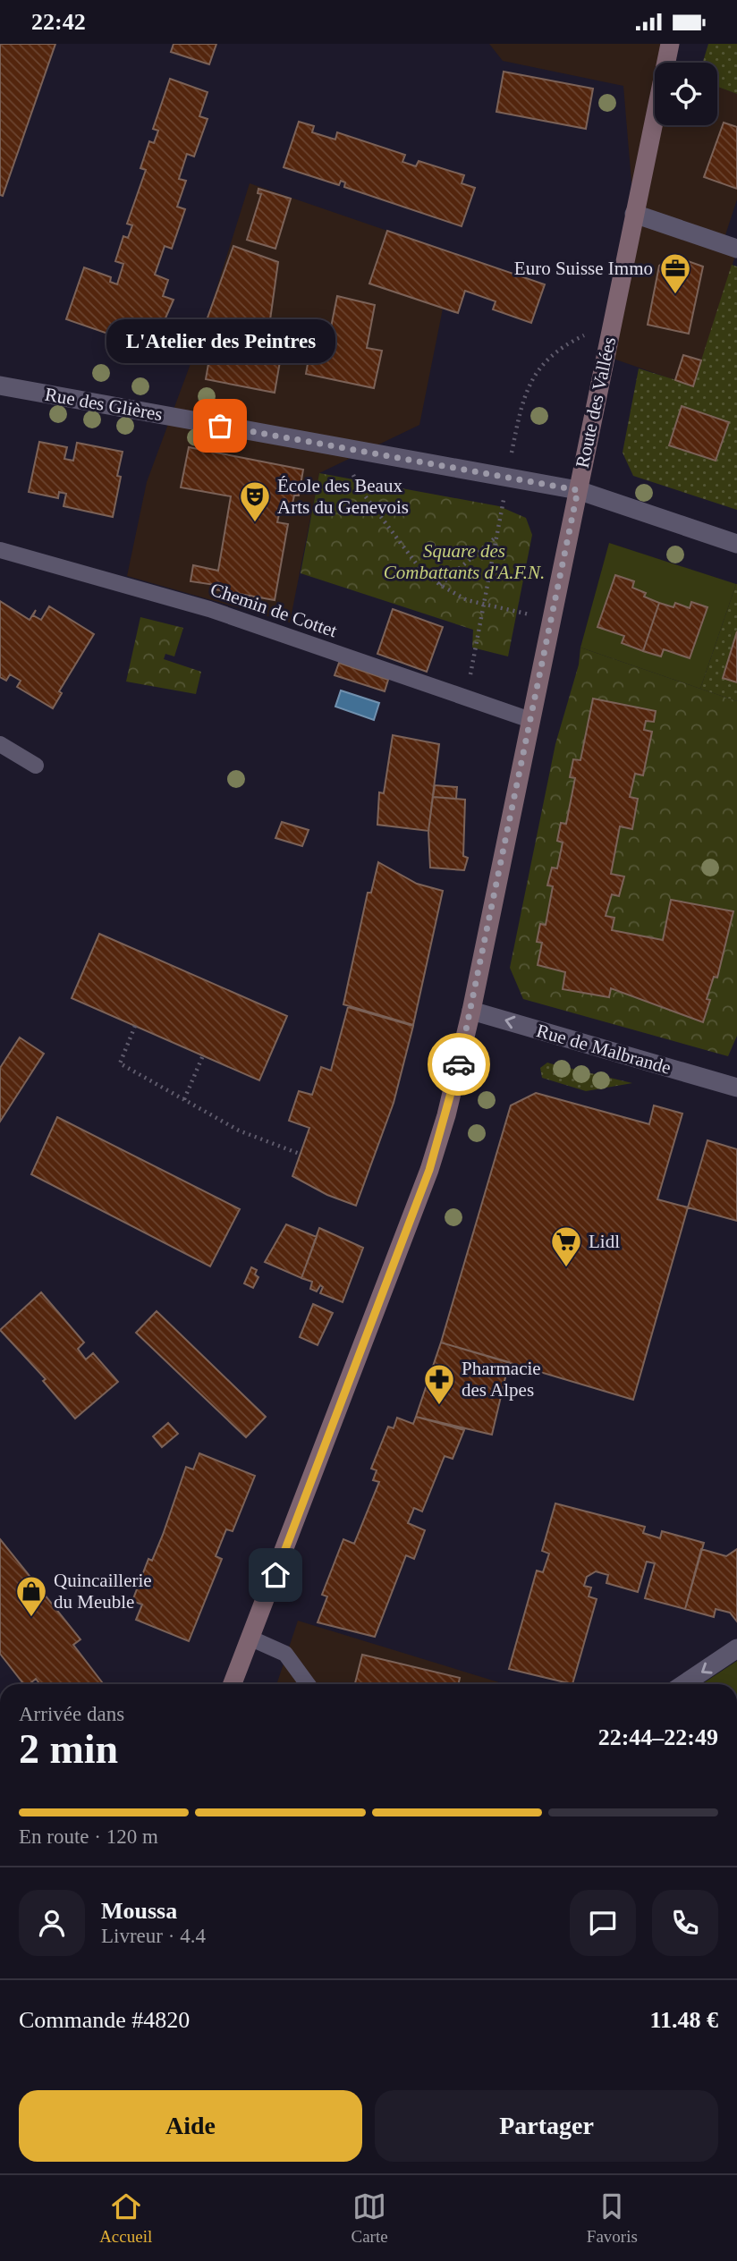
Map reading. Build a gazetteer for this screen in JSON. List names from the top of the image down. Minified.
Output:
{"streets":{"main road":["Route des Vallées"],"street":["Rue des Glières","Rue de Malbrande"],"lane":["Chemin de Cottet"]},"crossings":[["Route des Vallées","Rue des Glières"],["Route des Vallées","Chemin de Cottet"],["Route des Vallées","Rue de Malbrande"]],"one_way":["Rue de Malbrande"],"parks":["Square des Combattants d'A.F.N."],"places":{"office":["Euro Suisse Immo"],"other":["L'Atelier des Peintres"],"theatre":["École des Beaux Arts du Genevois"],"supermarket":["Lidl"],"pharmacy":["Pharmacie des Alpes"],"shop":["Quincaillerie du Meuble"]},"page":{"status":"22:42","bubble":"L'Atelier des Peintres","heading":["2 min","Arrivée dans","22:44–22:49"],"panel":["Moussa","Livreur · 4.4","Commande #4820","11.48 €"],"bar":"En route · 120 m","buttons":["Aide","Partager"],"tabs":["Accueil","Carte","Favoris"]}}
